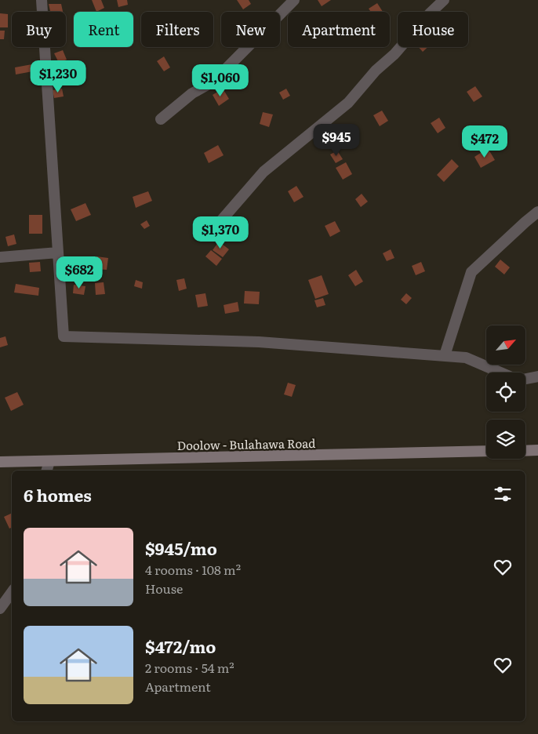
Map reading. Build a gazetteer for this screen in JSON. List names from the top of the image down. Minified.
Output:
{"streets":{"main road":["Doolow - Bulahawa Road"]},"north":"top right","page":{"chip":["Buy","Rent","Filters","New","Apartment","House"],"price":["$1,230","$1,060","$945","$472","$1,370","$682"],"heading":"6 homes","list":[{"name":"$945/mo","note":"4 rooms · 108 m² · House"},{"name":"$472/mo","note":"2 rooms · 54 m² · Apartment"}]}}
